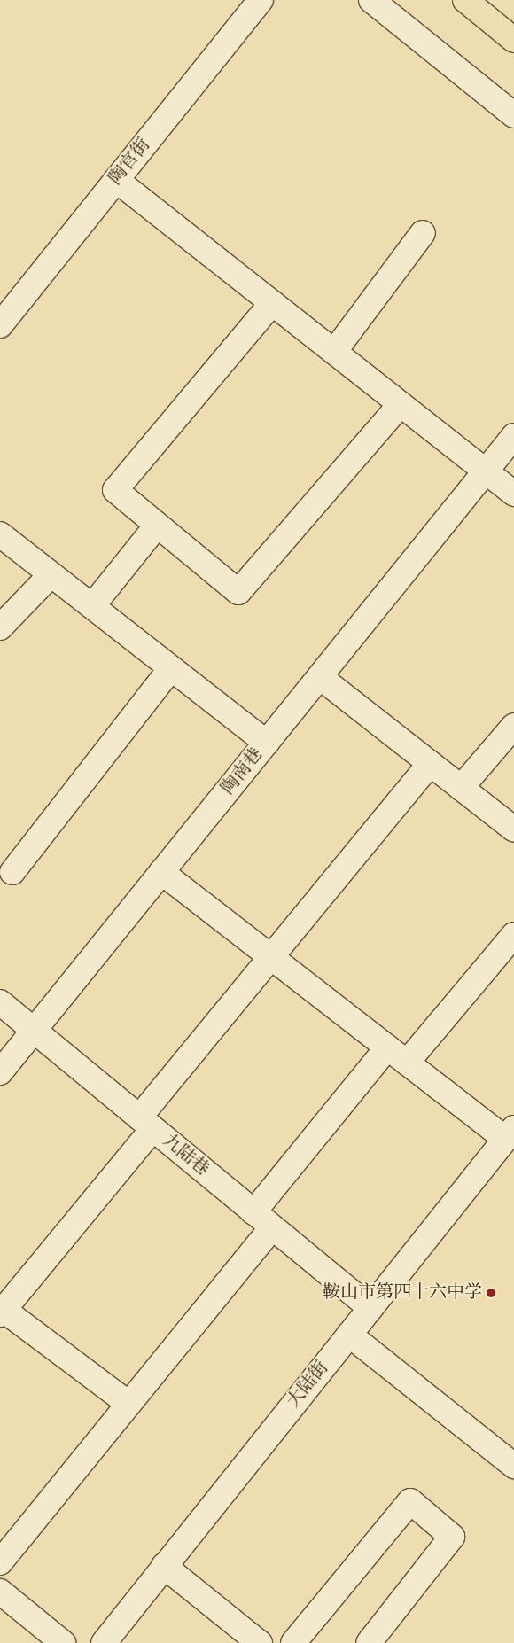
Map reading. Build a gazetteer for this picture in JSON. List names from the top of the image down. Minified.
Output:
{"streets":{"street":["陶官街","陶南巷","九陆巷","大陆街"]},"crossings":[["陶南巷","九陆巷"],["九陆巷","大陆街"]],"places":["鞍山市第四十六中学"]}
